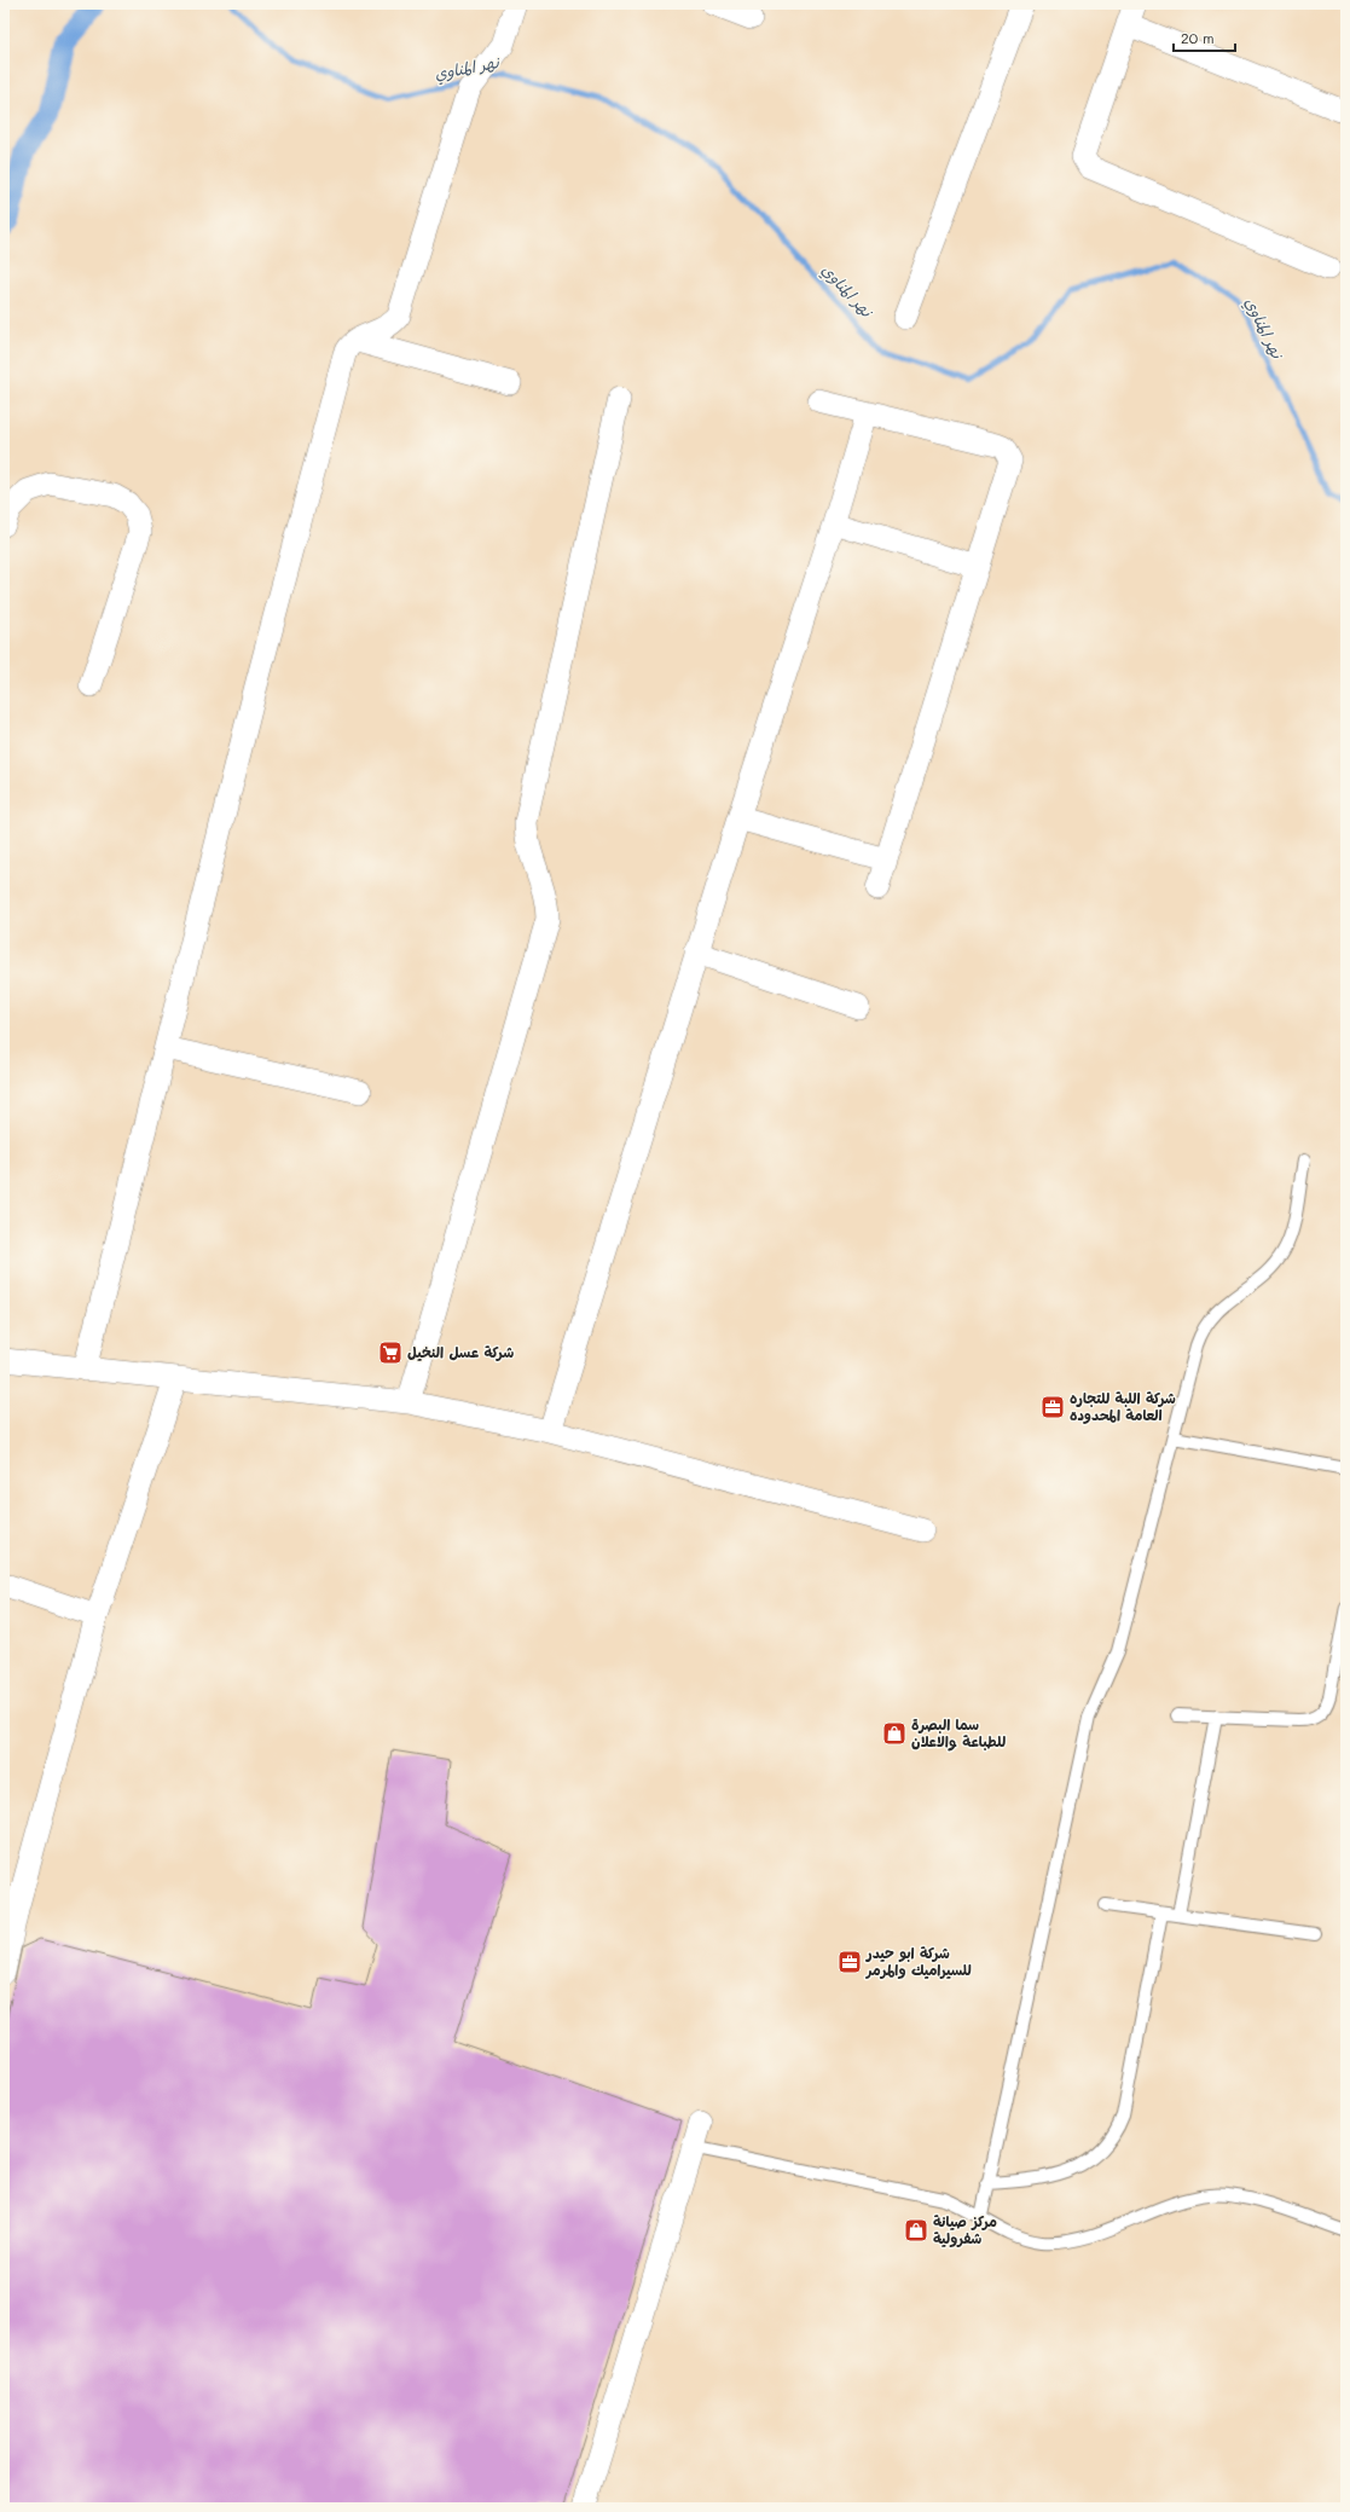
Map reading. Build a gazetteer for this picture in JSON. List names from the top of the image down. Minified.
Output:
{"water":["نهر المناوي"],"places":{"supermarket":["شركة عسل النخيل"],"office":["شركة اللبة للتجاره العامة المحدوده","شركة ابو حيدر للسيراميك والمرمر"],"shop":["سما البصرة للطباعة والاعلان","مركز صيانة شفرولية"]},"scale_bar":"20 m"}
